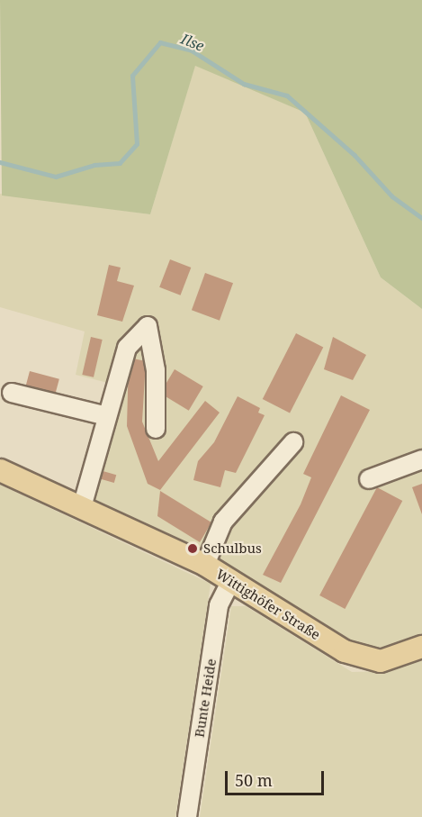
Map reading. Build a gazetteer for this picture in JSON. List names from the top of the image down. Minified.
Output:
{"streets":{"main road":["Wittighöfer Straße"],"street":["Bunte Heide"]},"crossings":[["Wittighöfer Straße","Bunte Heide"]],"water":["Ilse"],"places":["Schulbus"],"scale_bar":"50 m"}
